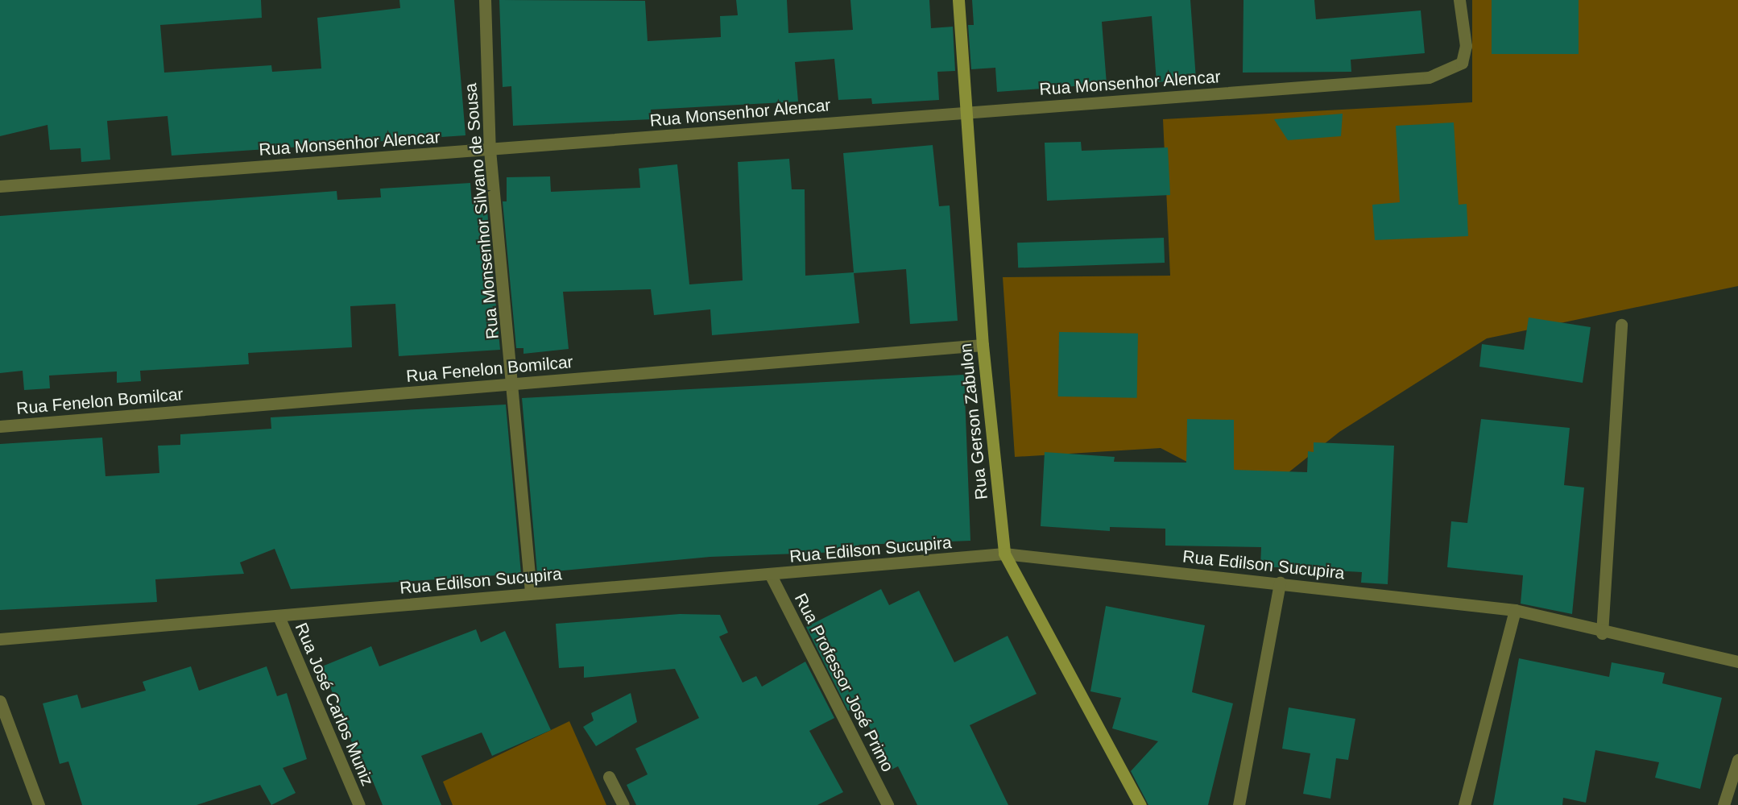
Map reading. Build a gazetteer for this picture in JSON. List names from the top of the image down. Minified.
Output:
{"streets":{"street":["Rua Monsenhor Alencar","Rua Monsenhor Silvano de Sousa","Rua Fenelon Bomilcar","Rua Gerson Zabulon","Rua Edilson Sucupira","Rua Professor José Primo","Rua José Carlos Muniz"]},"crossings":[["Rua Monsenhor Alencar","Rua Monsenhor Silvano de Sousa"],["Rua Monsenhor Alencar","Rua Gerson Zabulon"],["Rua Monsenhor Silvano de Sousa","Rua Fenelon Bomilcar"],["Rua Monsenhor Silvano de Sousa","Rua Edilson Sucupira"],["Rua Fenelon Bomilcar","Rua Gerson Zabulon"],["Rua Gerson Zabulon","Rua Edilson Sucupira"],["Rua Edilson Sucupira","Rua Professor José Primo"],["Rua Edilson Sucupira","Rua José Carlos Muniz"]]}
